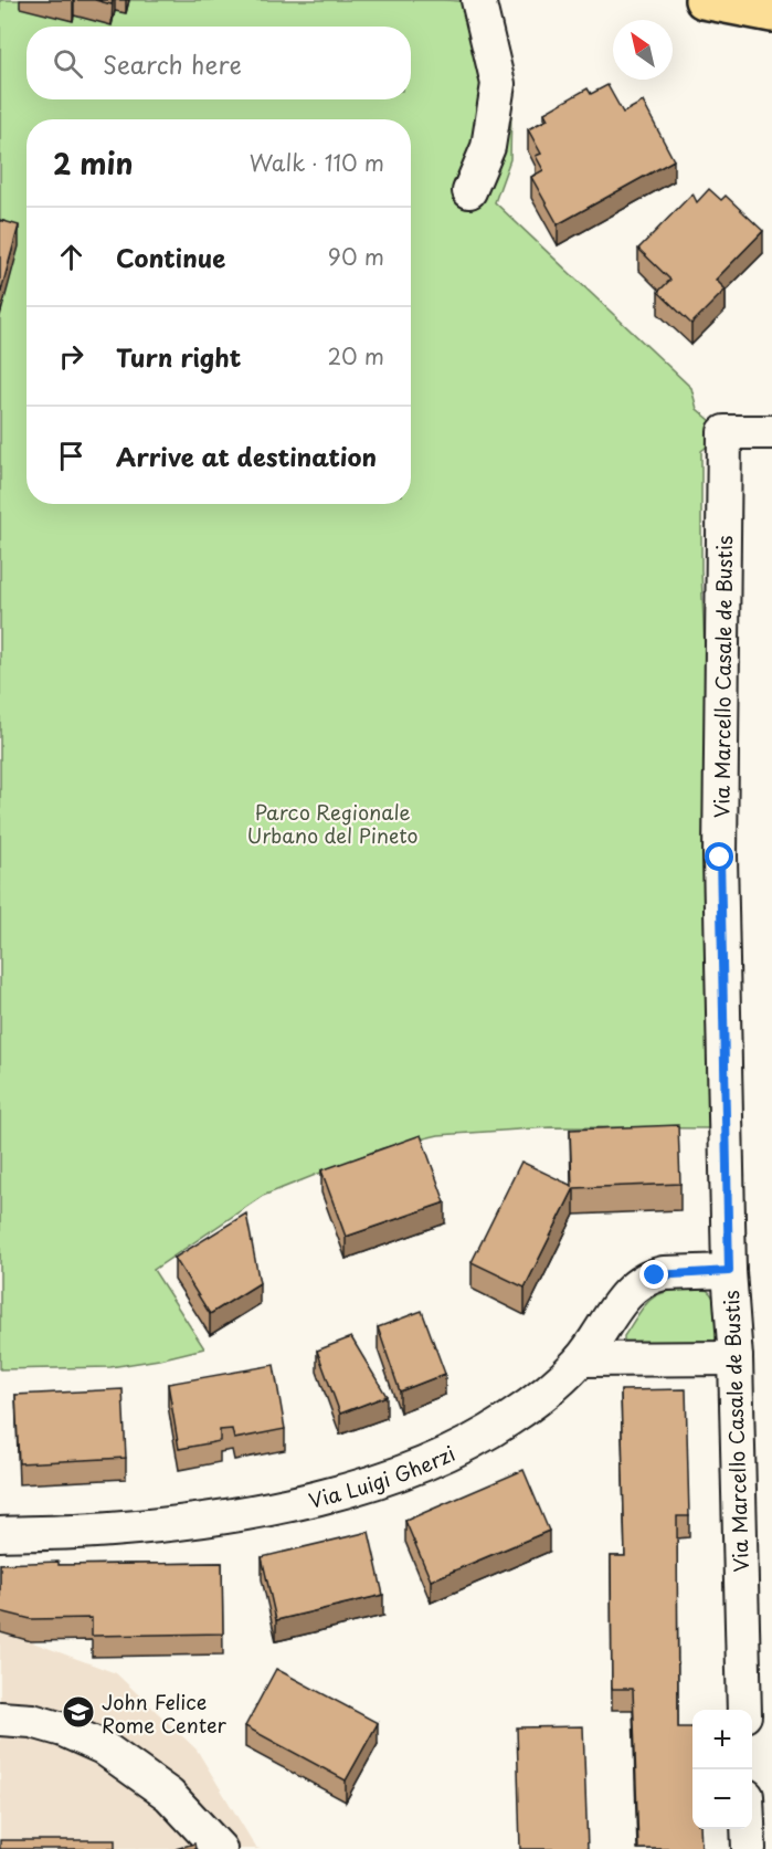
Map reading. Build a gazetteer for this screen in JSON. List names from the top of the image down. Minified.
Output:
{"streets":{"street":["Via Marcello Casale de Bustis","Via Luigi Gherzi"]},"crossings":[["Via Marcello Casale de Bustis","Via Luigi Gherzi"]],"parks":["Parco Regionale Urbano del Pineto"],"places":{"school or university":["John Felice Rome Center"]},"north":"top left","page":{"search":"Search here","heading":["2 min","Walk · 110 m"],"list":[["Continue","90 m"],["Turn right","20 m"],"Arrive at destination"],"map_buttons":["+","−"]}}
